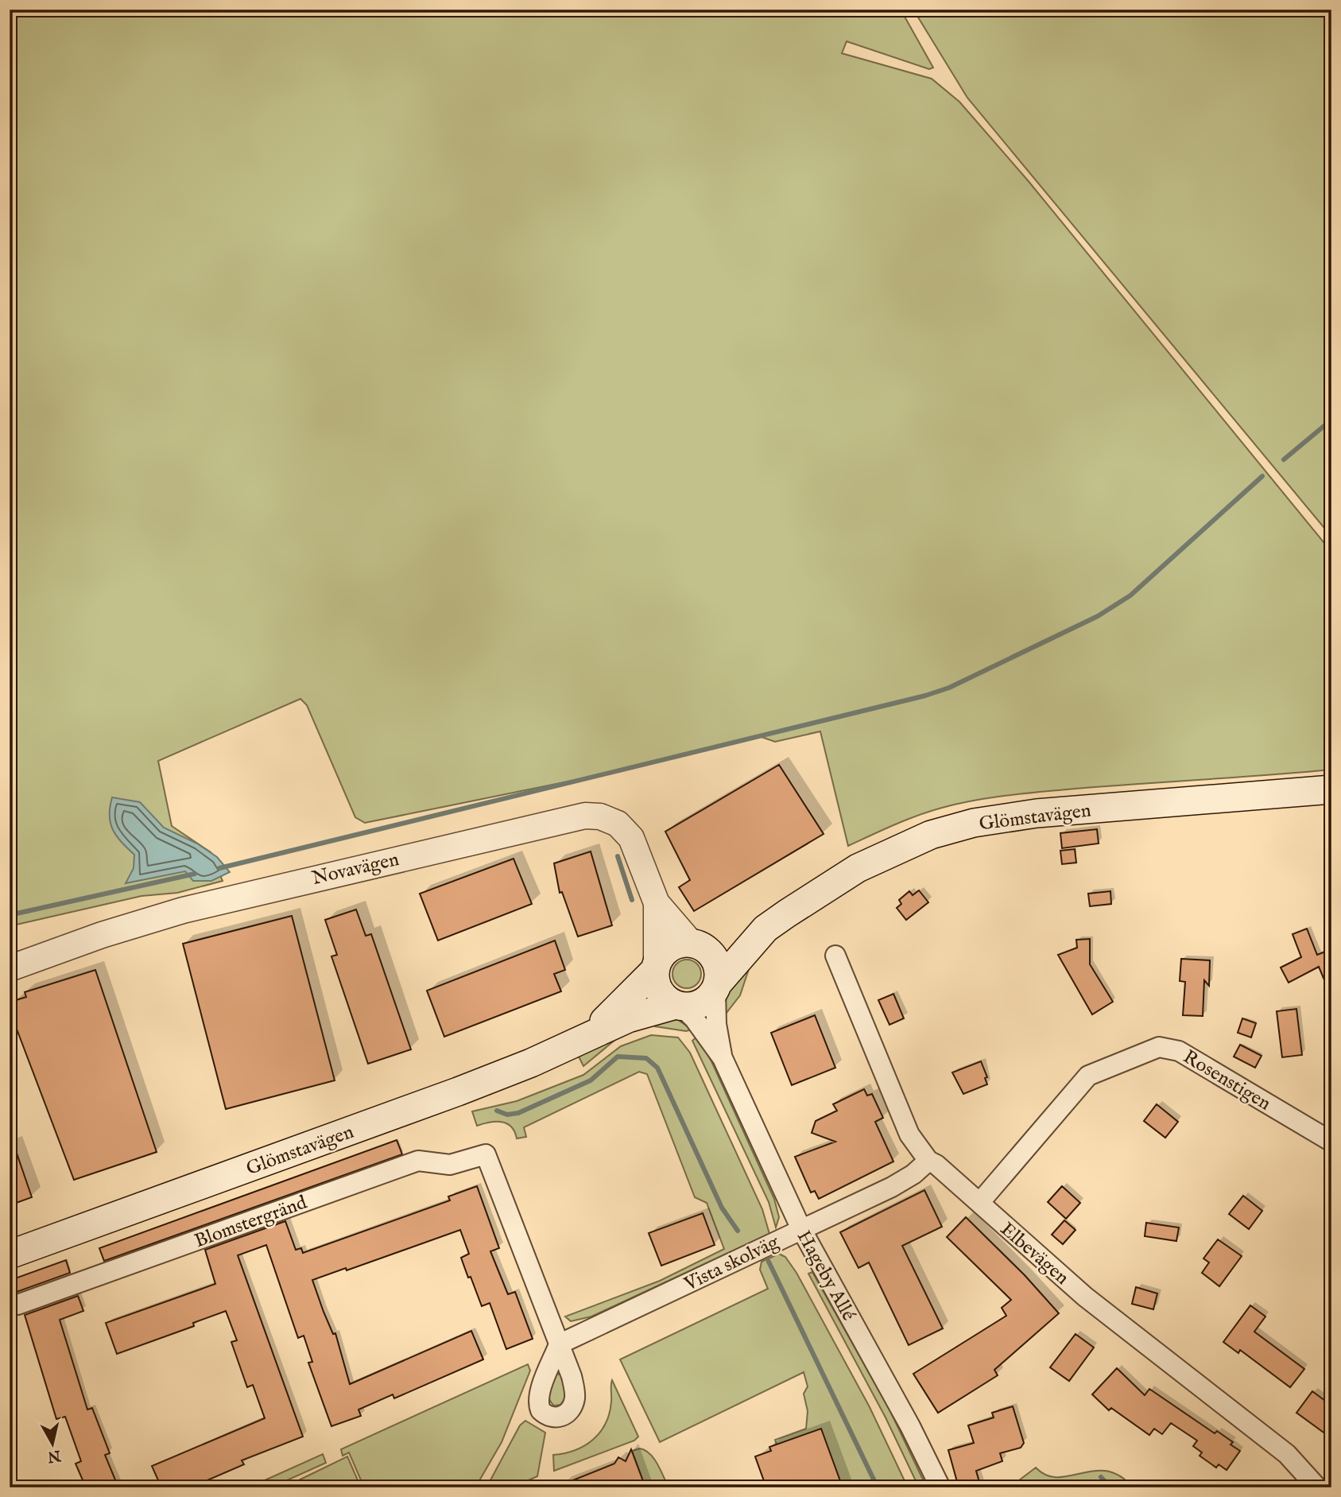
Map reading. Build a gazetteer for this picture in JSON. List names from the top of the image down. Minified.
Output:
{"streets":{"main road":["Glömstavägen"],"street":["Novavägen","Rosenstigen","Blomstergränd","Elbevägen","Vista skolväg","Hageby Allé"]},"crossings":[["Glömstavägen","Novavägen"],["Glömstavägen","Hageby Allé"],["Novavägen","Hageby Allé"],["Rosenstigen","Elbevägen"],["Blomstergränd","Vista skolväg"],["Elbevägen","Vista skolväg"],["Vista skolväg","Hageby Allé"]],"north":"bottom"}
